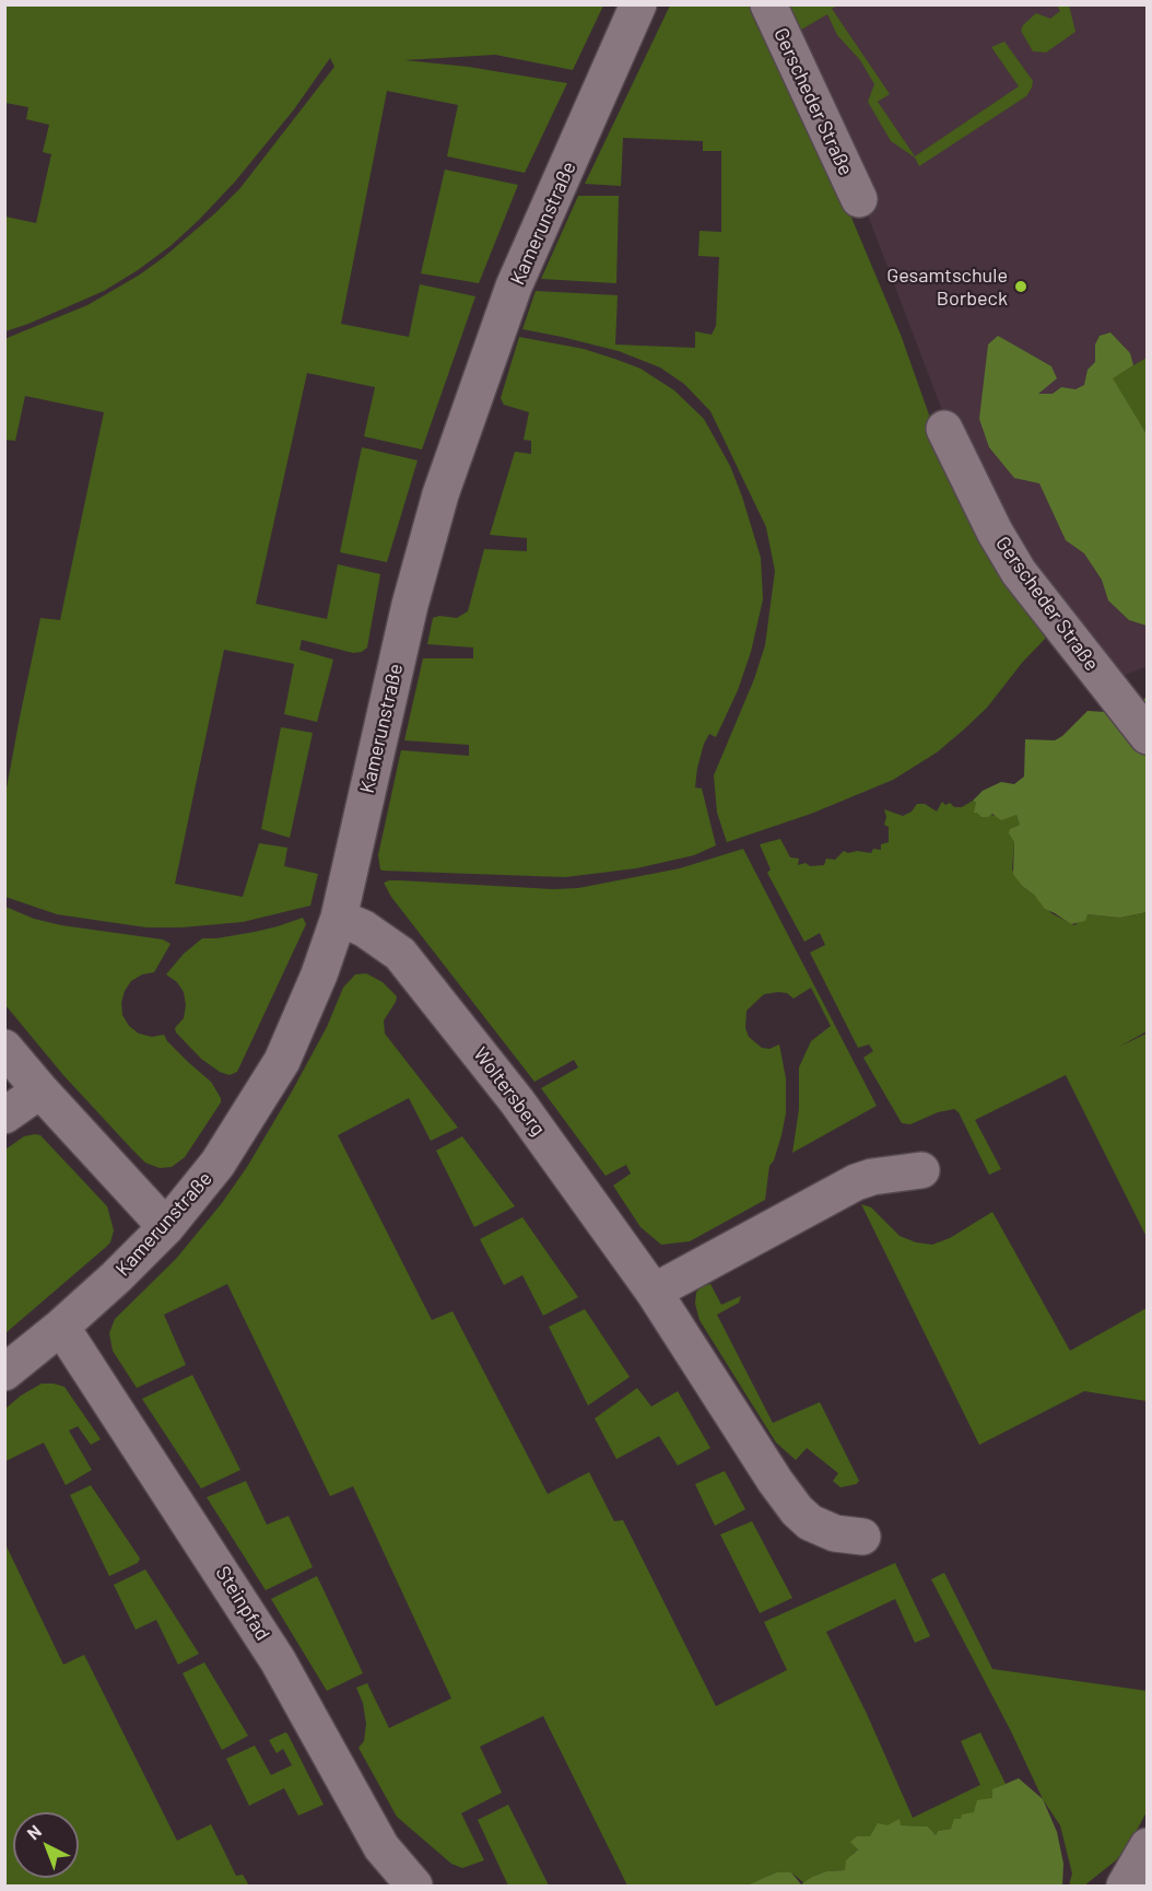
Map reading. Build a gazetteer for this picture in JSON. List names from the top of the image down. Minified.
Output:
{"streets":{"street":["Gerscheder Straße","Kamerunstraße","Woltersberg","Steinpfad"]},"crossings":[["Kamerunstraße","Woltersberg"],["Kamerunstraße","Steinpfad"]],"places":["Gesamtschule Borbeck"],"north":"top left"}
